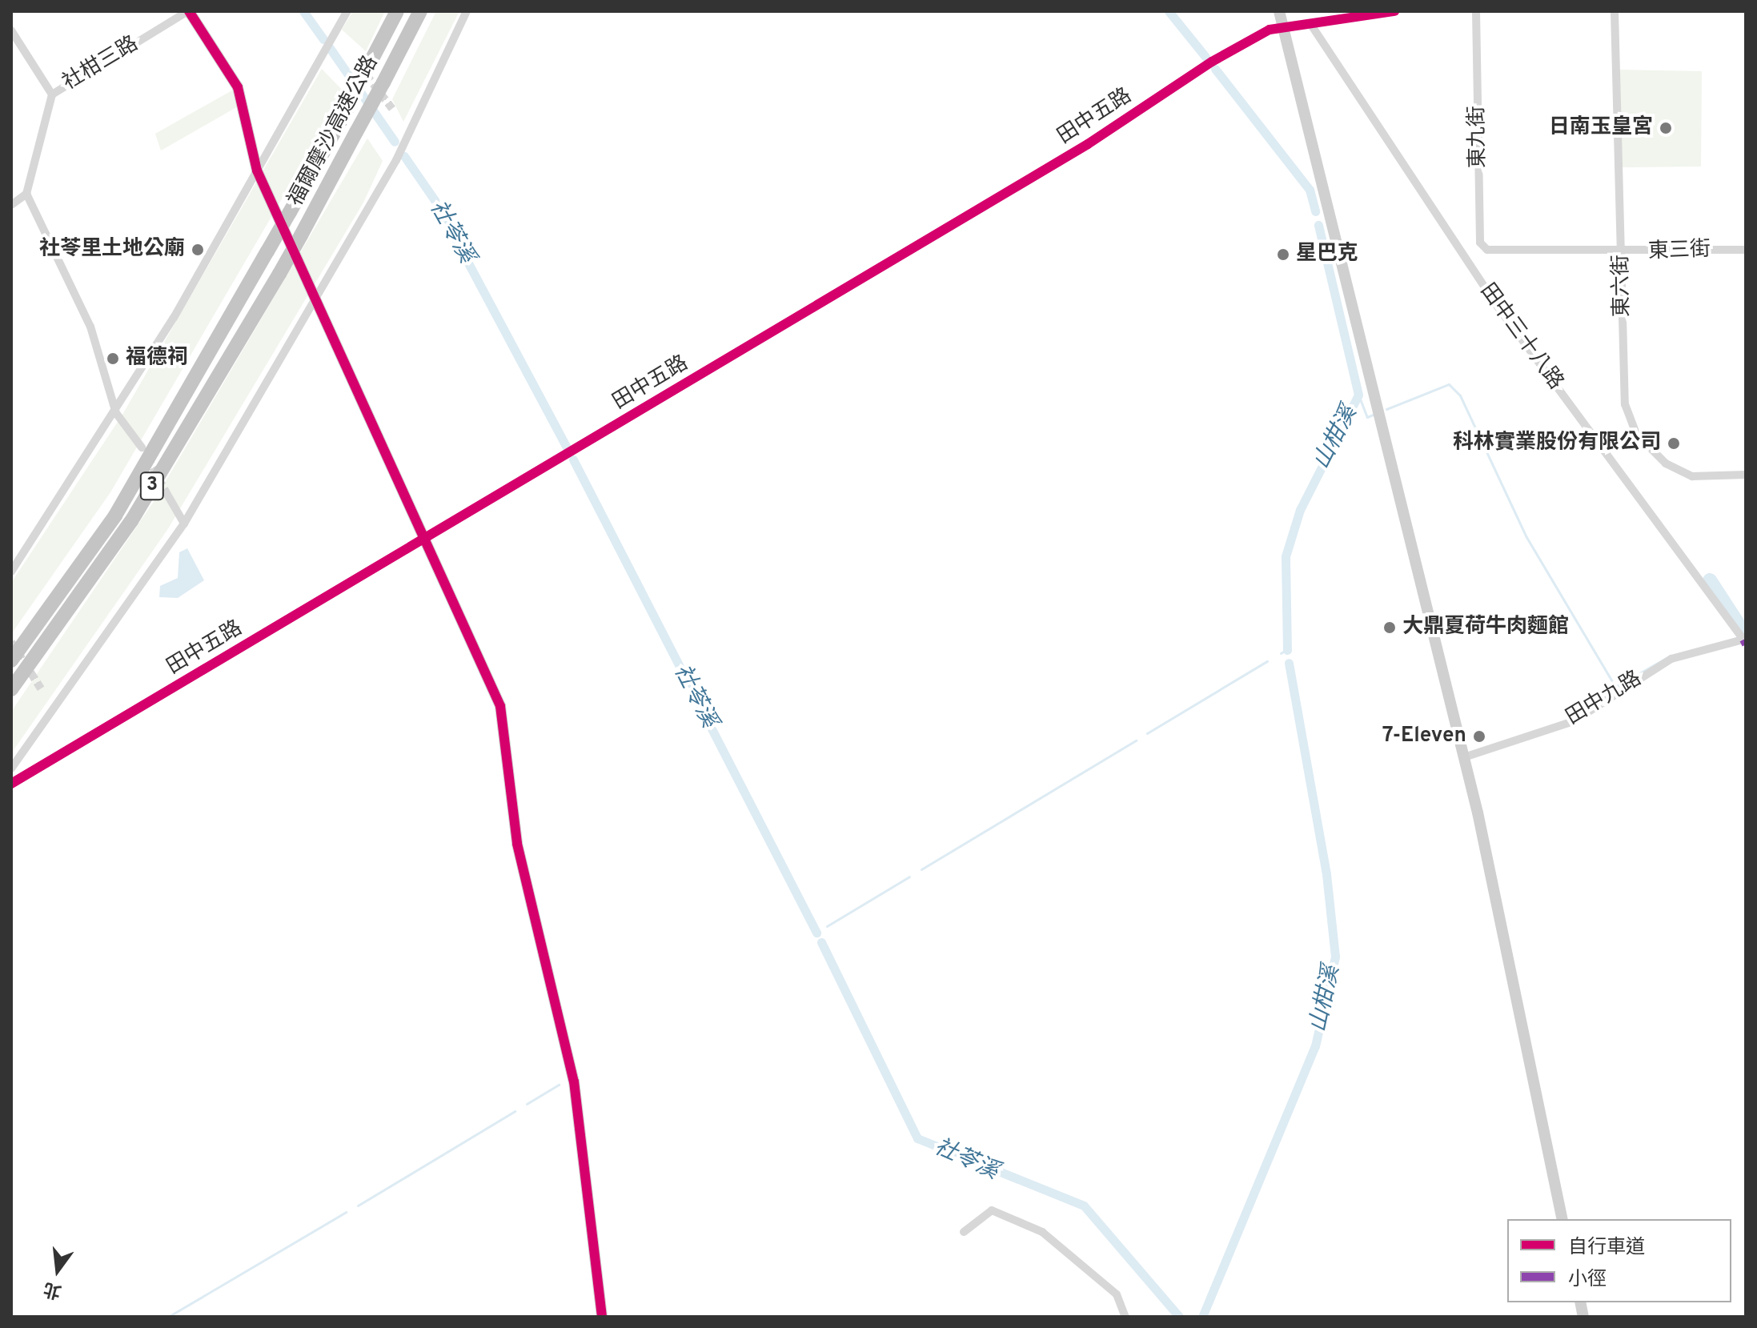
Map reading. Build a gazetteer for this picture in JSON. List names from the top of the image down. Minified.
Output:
{"streets":{"highway":["福爾摩沙高速公路","3"],"street":["社柑三路","田中五路","東九街","東三街","東六街","田中三十八路","田中九路"]},"crossings":[["田中五路","田中三十八路"],["東九街","東三街"],["東三街","東六街"],["田中三十八路","田中九路"]],"water":["社苓溪","山柑溪"],"places":["日南玉皇宮","社苓里土地公廟","星巴克","福德祠","科林實業股份有限公司","大鼎夏荷牛肉麵館","7-Eleven"],"legend":["自行車道","小徑"],"north":"bottom"}
